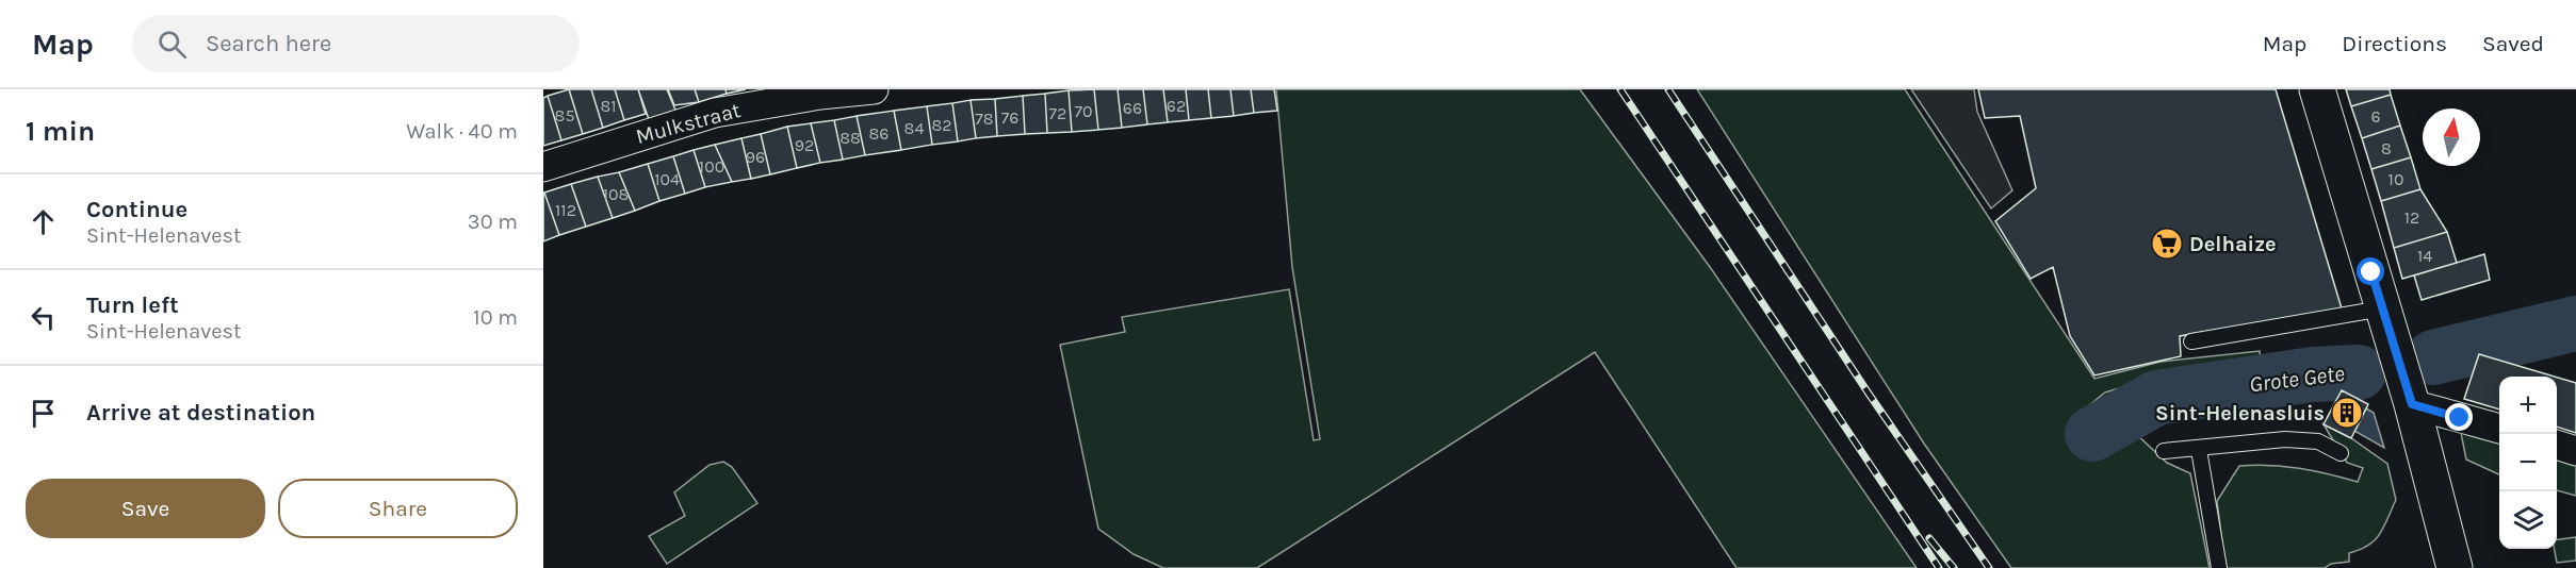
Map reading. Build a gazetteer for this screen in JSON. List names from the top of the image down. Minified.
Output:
{"streets":{"street":["Mulkstraat"]},"water":["Grote Gete"],"places":{"supermarket":["Delhaize"],"building":["Sint-Helenasluis"]},"house_numbers":["81","62","66","70","72","85","6","76","78","82","84","86","88","92","8","96","100","104","10","108","112","12","14"],"north":"top","page":{"header":"Map","search":"Search here","nav":["Map","Directions","Saved"],"heading":["1 min","Walk · 40 m"],"list":[["Continue","Sint-Helenavest","30 m"],["Turn left","Sint-Helenavest","10 m"],"Arrive at destination"],"map_buttons":["+","−"],"buttons":["Save","Share"]}}
